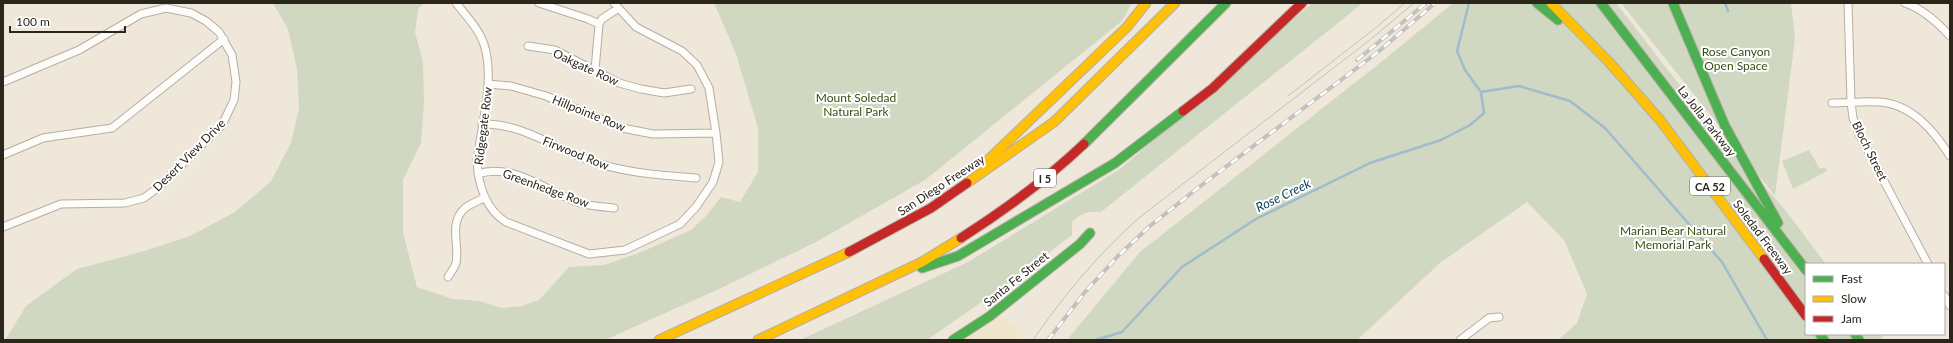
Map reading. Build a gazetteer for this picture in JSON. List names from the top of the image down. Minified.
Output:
{"streets":{"main road":["La Jolla Parkway","I 5","San Diego Freeway","CA 52","Soledad Freeway","Santa Fe Street"],"street":["Oakgate Row","Hillpointe Row","Ridgegate Row","Bloch Street","Firwood Row","Desert View Drive","Greenhedge Row"]},"crossings":[["Hillpointe Row","Ridgegate Row"],["La Jolla Parkway","Soledad Freeway"],["Ridgegate Row","Firwood Row"],["Ridgegate Row","Greenhedge Row"]],"water":["Rose Creek"],"parks":["Rose Canyon Open Space","Mount Soledad Natural Park","Marian Bear Natural Memorial Park"],"legend":["Fast","Slow","Jam"],"scale_bar":"100 m"}
